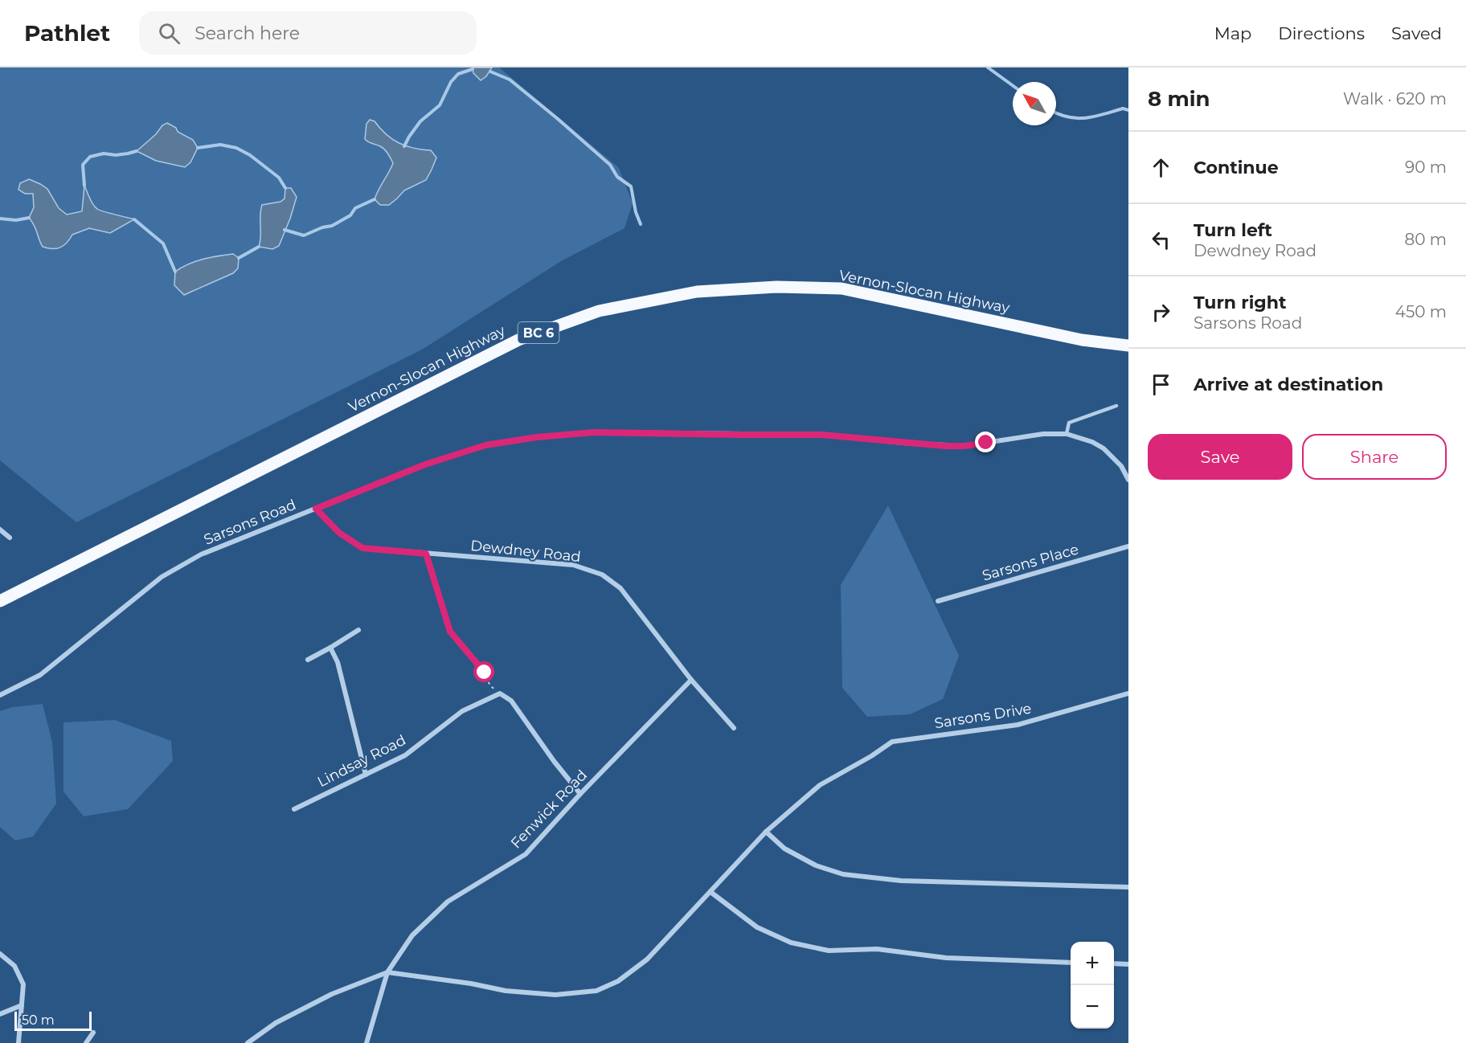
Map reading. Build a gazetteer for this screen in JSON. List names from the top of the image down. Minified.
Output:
{"streets":{"main road":["Vernon-Slocan Highway","BC 6"],"street":["Sarsons Road","Dewdney Road","Sarsons Place","Sarsons Drive","Lindsay Road","Fenwick Road"]},"crossings":[["Sarsons Road","Dewdney Road"],["Dewdney Road","Fenwick Road"],["Sarsons Drive","Fenwick Road"]],"scale_bar":"50 m","north":"top left","page":{"header":"Pathlet","search":"Search here","nav":["Map","Directions","Saved"],"heading":["8 min","Walk · 620 m"],"list":[["Continue","90 m"],["Turn left","Dewdney Road","80 m"],["Turn right","Sarsons Road","450 m"],"Arrive at destination"],"buttons":["Save","Share"],"map_buttons":["+","−"],"scale":"50 m"}}
